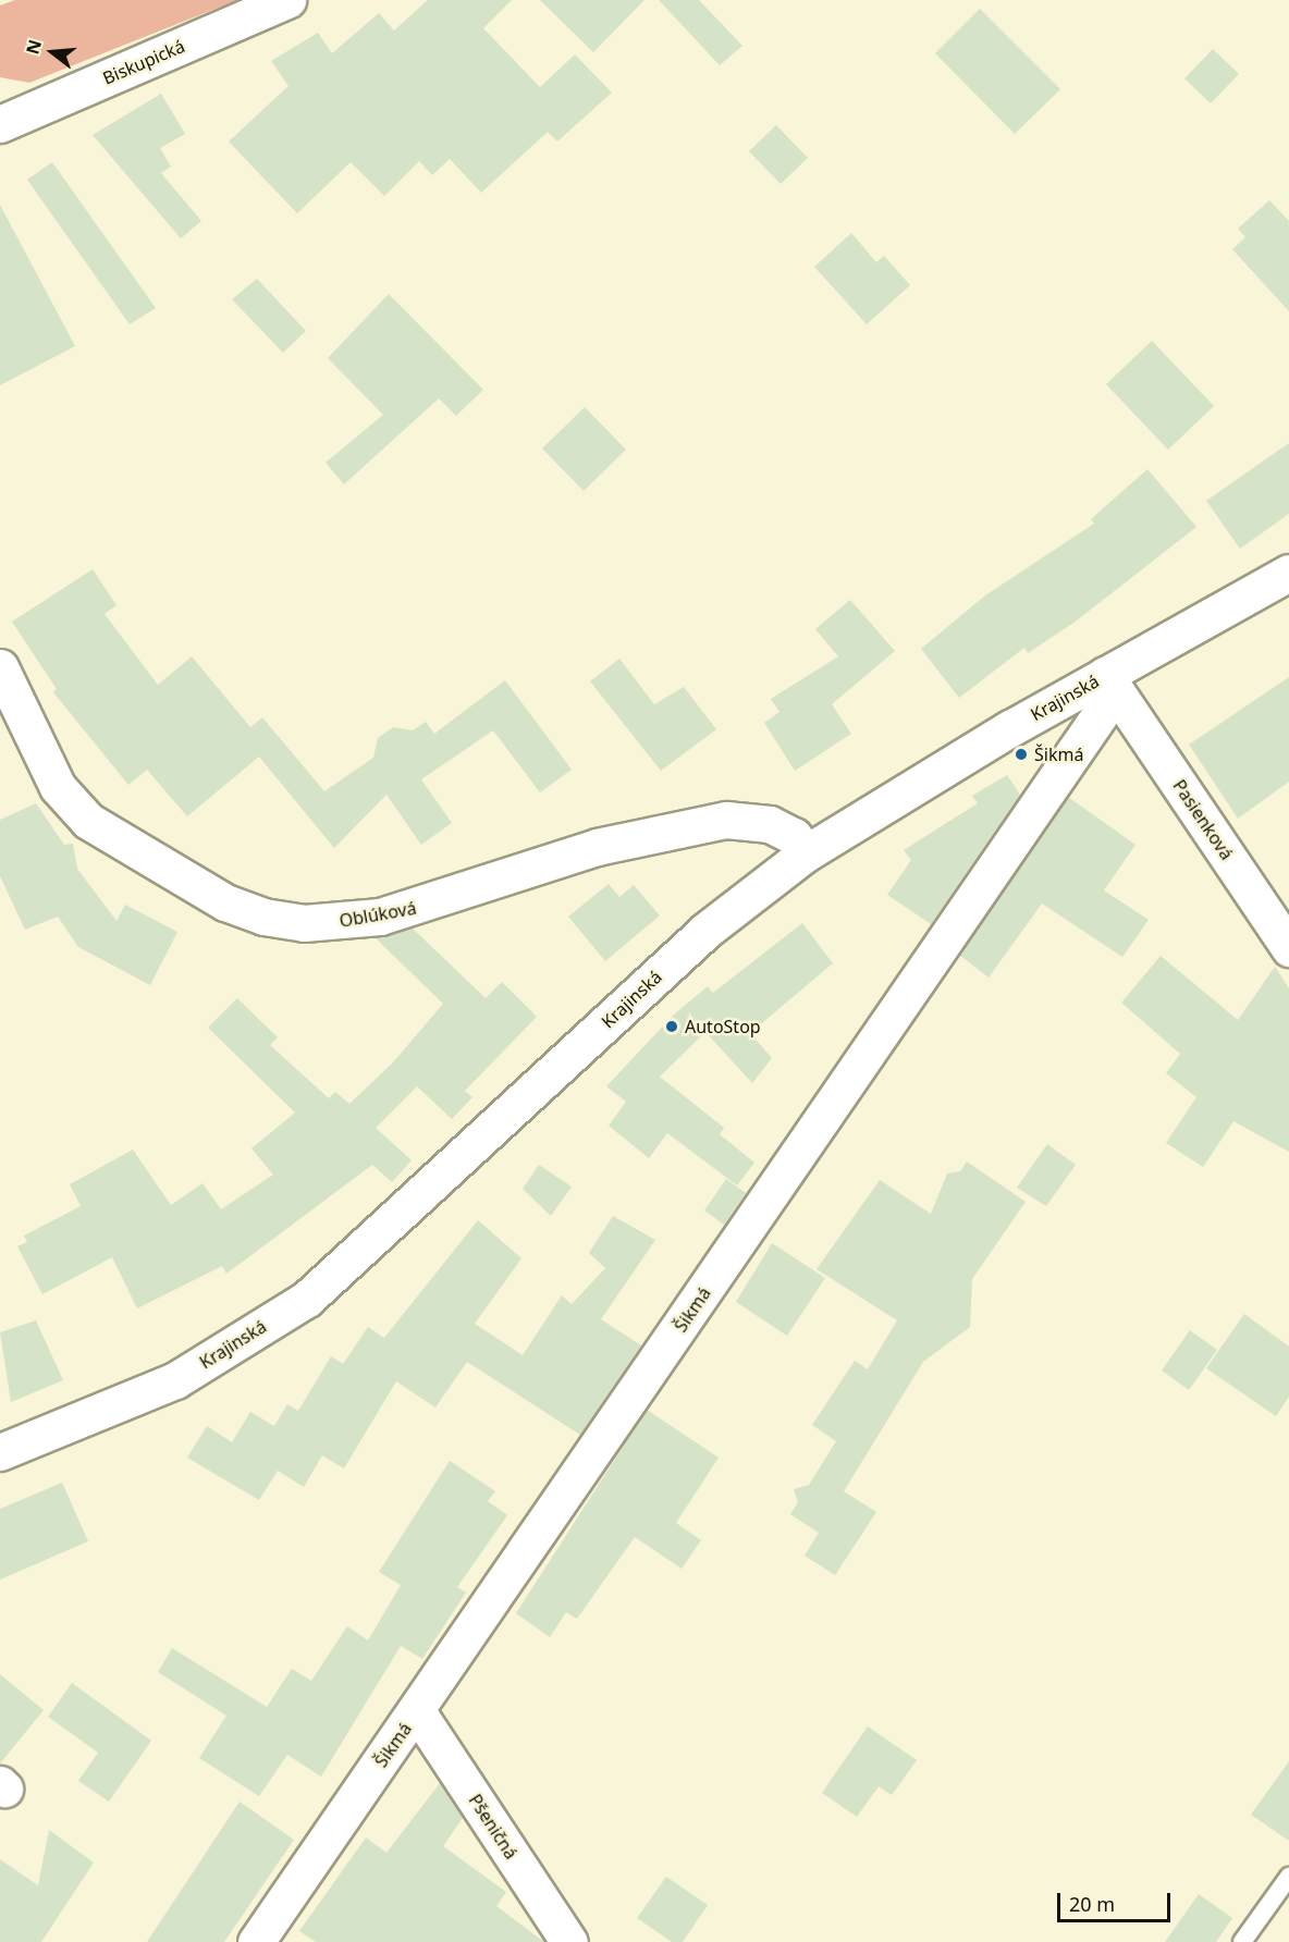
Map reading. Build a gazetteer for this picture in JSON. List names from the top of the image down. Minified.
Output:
{"streets":{"street":["Biskupická","Krajinská","Pasienková","Oblúková","Šikmá","Pšeničná"]},"crossings":[["Krajinská","Pasienková"],["Krajinská","Oblúková"],["Krajinská","Šikmá"],["Pasienková","Šikmá"],["Šikmá","Pšeničná"]],"places":["Šikmá","AutoStop"],"scale_bar":"20 m","north":"left"}
